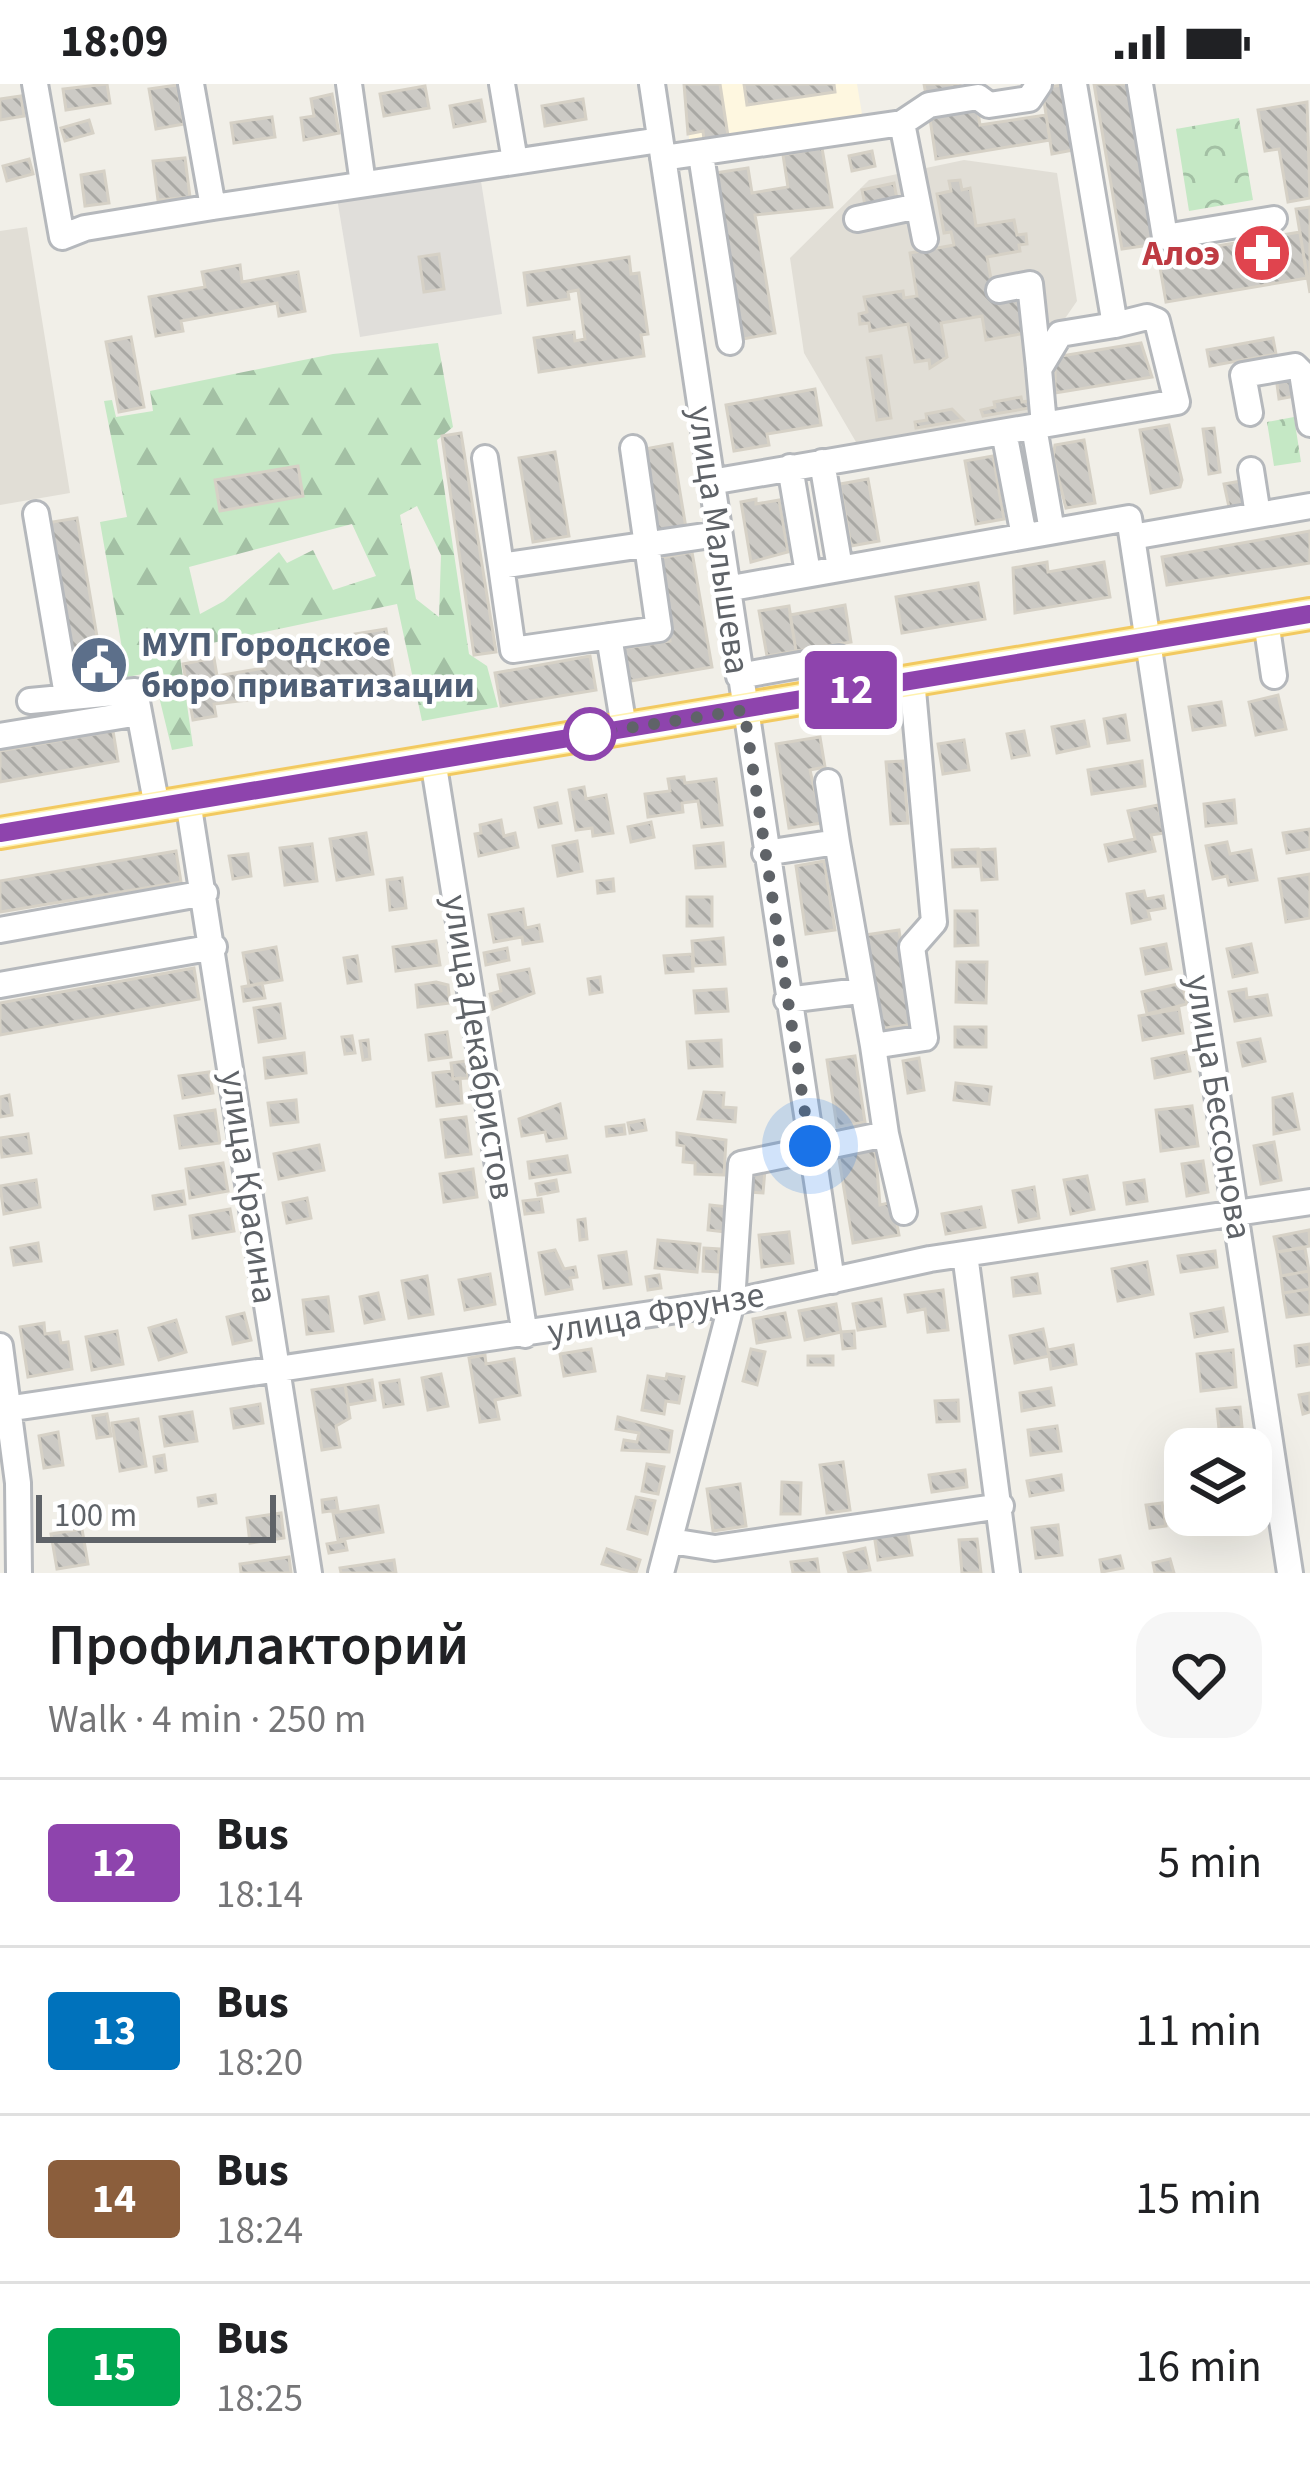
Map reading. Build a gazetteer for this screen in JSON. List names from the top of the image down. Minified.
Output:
{"streets":{"street":["улица Малышева","улица Декабристов","улица Бессонова","улица Красина","улица Фрунзе"]},"crossings":[["улица Малышева","улица Фрунзе"],["улица Декабристов","улица Фрунзе"],["улица Бессонова","улица Фрунзе"],["улица Красина","улица Фрунзе"]],"places":{"pharmacy":["Алоэ"],"public building":["МУП Городское бюро приватизации"]},"lines":["bus line 12"],"scale_bar":"100 m","page":{"status":"18:09","on_map":"12","scale":"100 m","heading":["Профилакторий","Walk · 4 min · 250 m"],"list":[{"mark":"12","name":"Bus","note":"18:14","value":"5 min"},{"mark":"13","name":"Bus","note":"18:20","value":"11 min"},{"mark":"14","name":"Bus","note":"18:24","value":"15 min"},{"mark":"15","name":"Bus","note":"18:25","value":"16 min"}]}}
